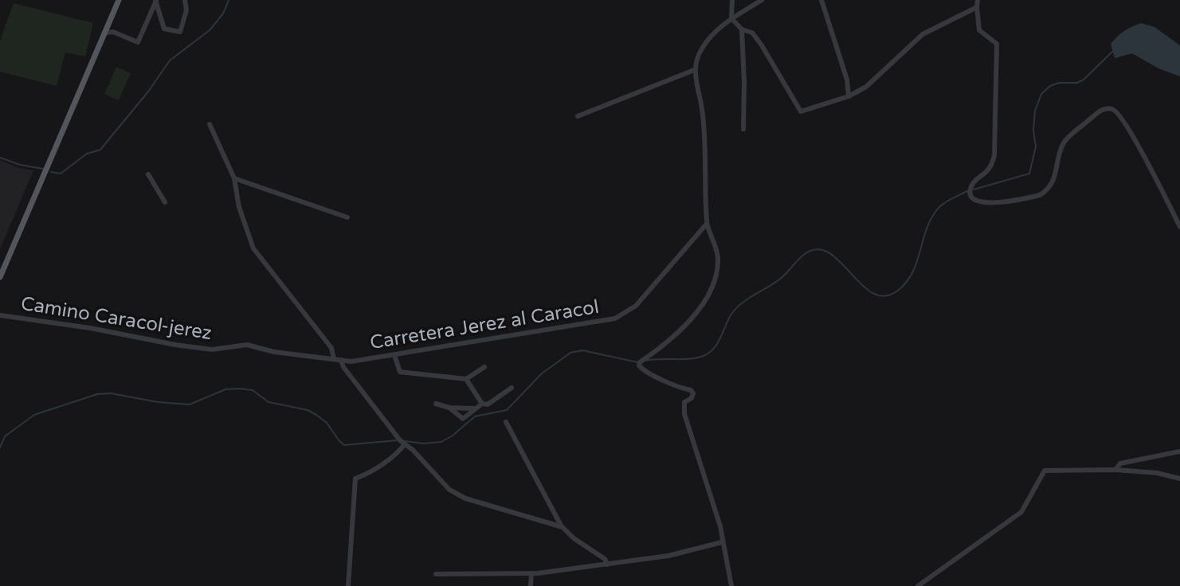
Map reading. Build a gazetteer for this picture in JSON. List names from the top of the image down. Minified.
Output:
{"streets":{"street":["Camino Caracol-jerez","Carretera Jerez al Caracol"]},"crossings":[["Camino Caracol-jerez","Carretera Jerez al Caracol"]]}
